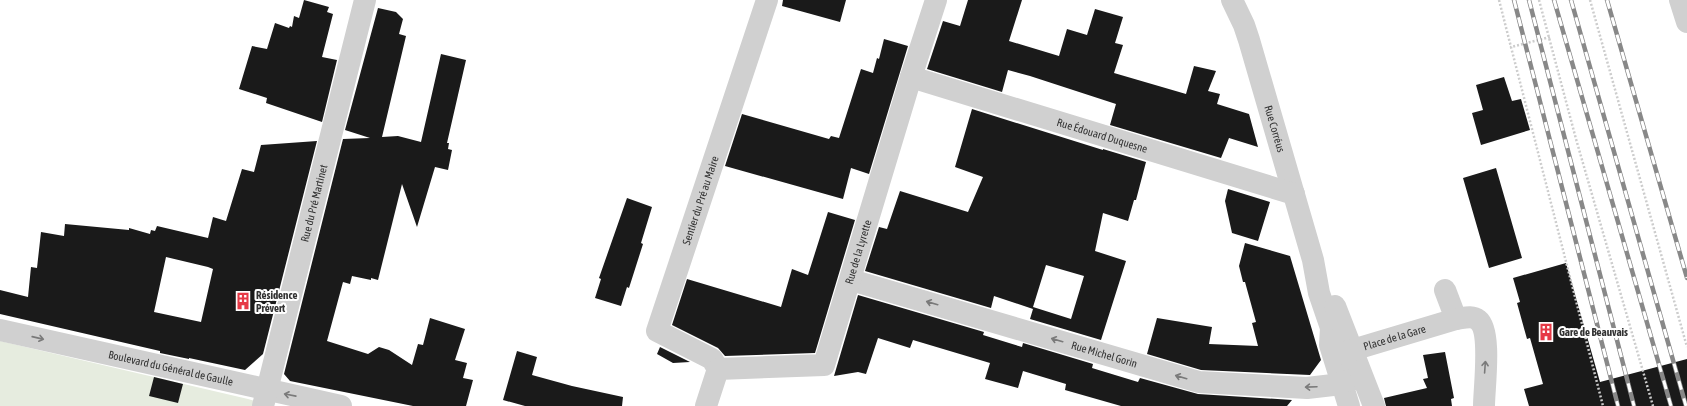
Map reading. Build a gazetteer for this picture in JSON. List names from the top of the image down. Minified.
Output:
{"streets":{"street":["Rue Corréus","Rue Édouard Duquesne","Sentier du Pré au Maire","Rue du Pré Martinet","Rue de la Lyrette","Place de la Gare","Rue Michel Gorin","Boulevard du Général de Gaulle"]},"crossings":[["Rue Corréus","Rue Édouard Duquesne"],["Rue Corréus","Place de la Gare"],["Rue Corréus","Rue Michel Gorin"],["Rue Édouard Duquesne","Rue de la Lyrette"],["Sentier du Pré au Maire","Rue de la Lyrette"],["Rue du Pré Martinet","Boulevard du Général de Gaulle"],["Rue de la Lyrette","Rue Michel Gorin"]],"one_way":["Place de la Gare","Rue Michel Gorin"],"places":{"building":["Résidence Prévert","Gare de Beauvais"]}}
